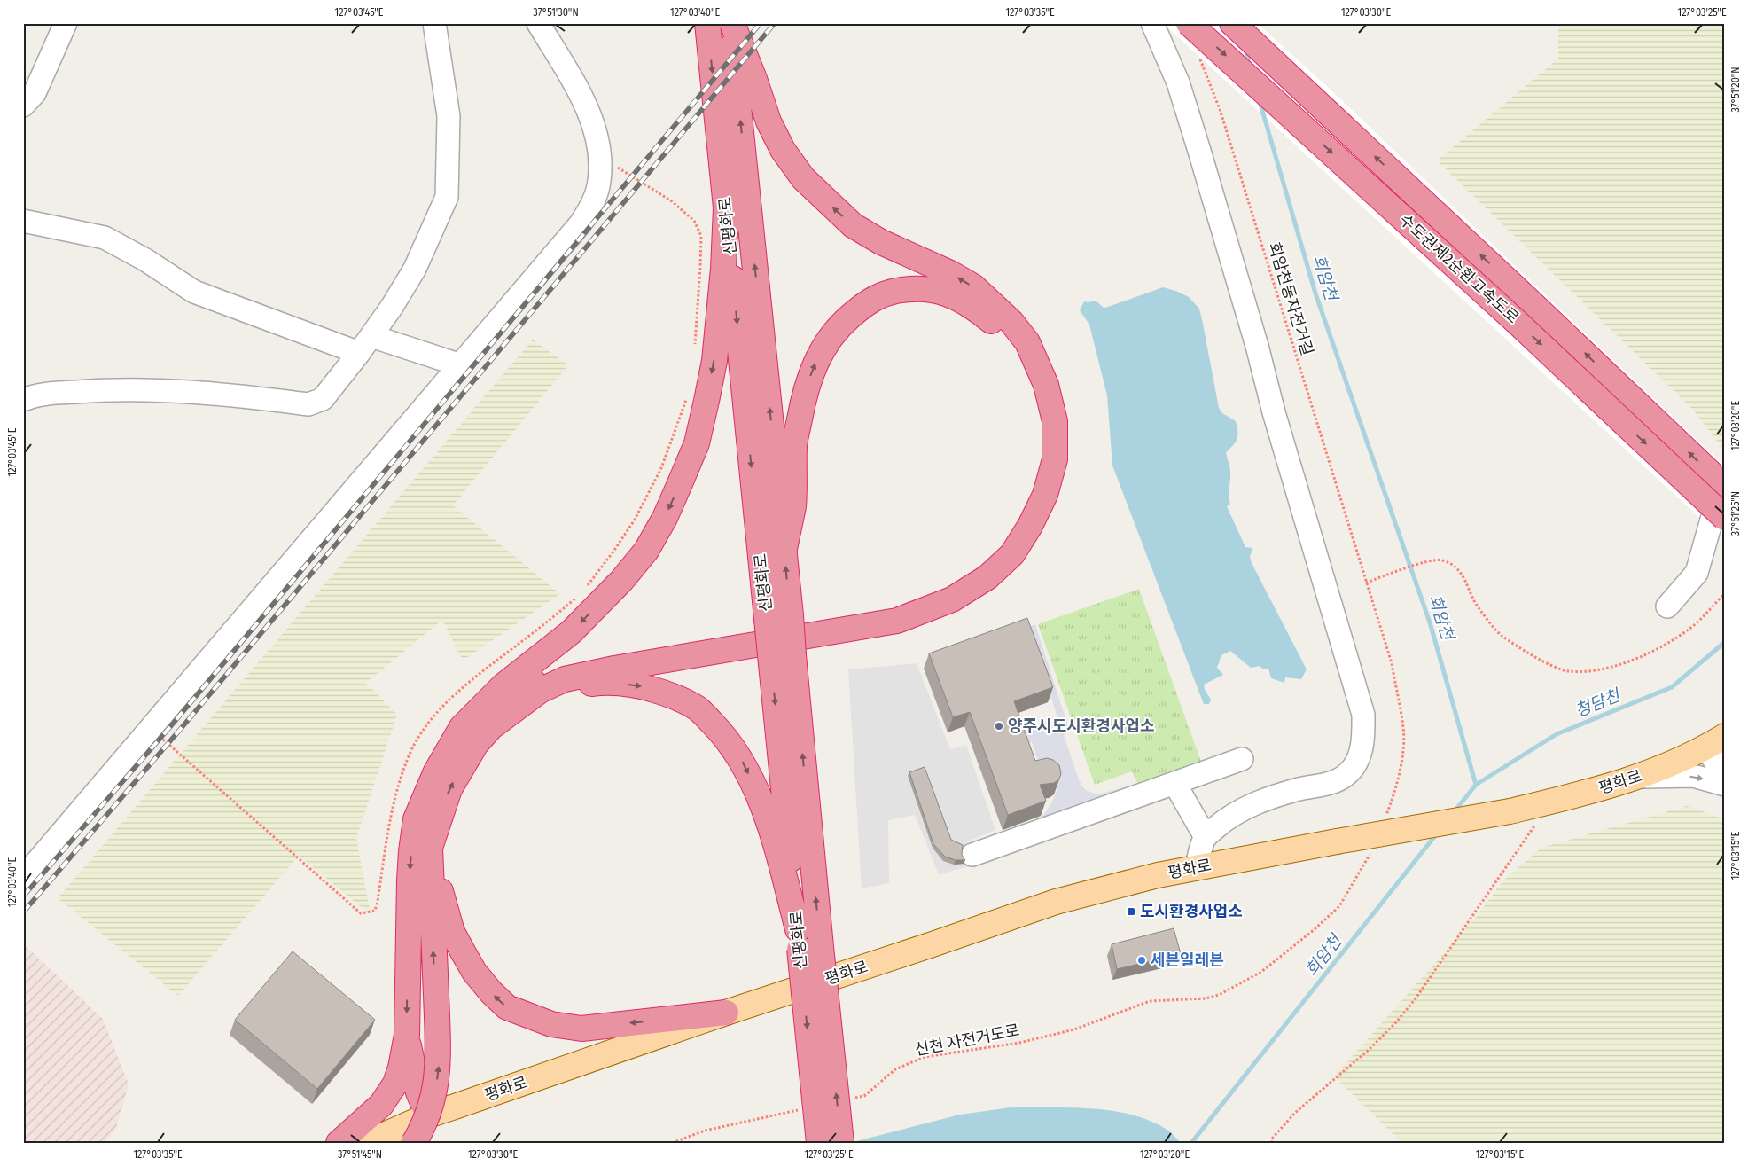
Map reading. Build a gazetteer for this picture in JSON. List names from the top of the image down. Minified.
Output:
{"streets":{"highway":["신평화로","수도권제2순환고속도로"],"main road":["평화로"],"path":["회암천동자전거길","신천 자전거도로"]},"water":["회암천","청담천"],"places":{"other":["양주시도시환경사업소","세븐일레븐"],"transit":["도시환경사업소"]},"coordinates":["127°03'45\"E","37°51'30\"N","127°03'40\"E","127°03'35\"E","127°03'30\"E","127°03'25\"E","37°51'20\"N","127°03'20\"E","37°51'25\"N","127°03'15\"E","37°51'45\"N"]}
